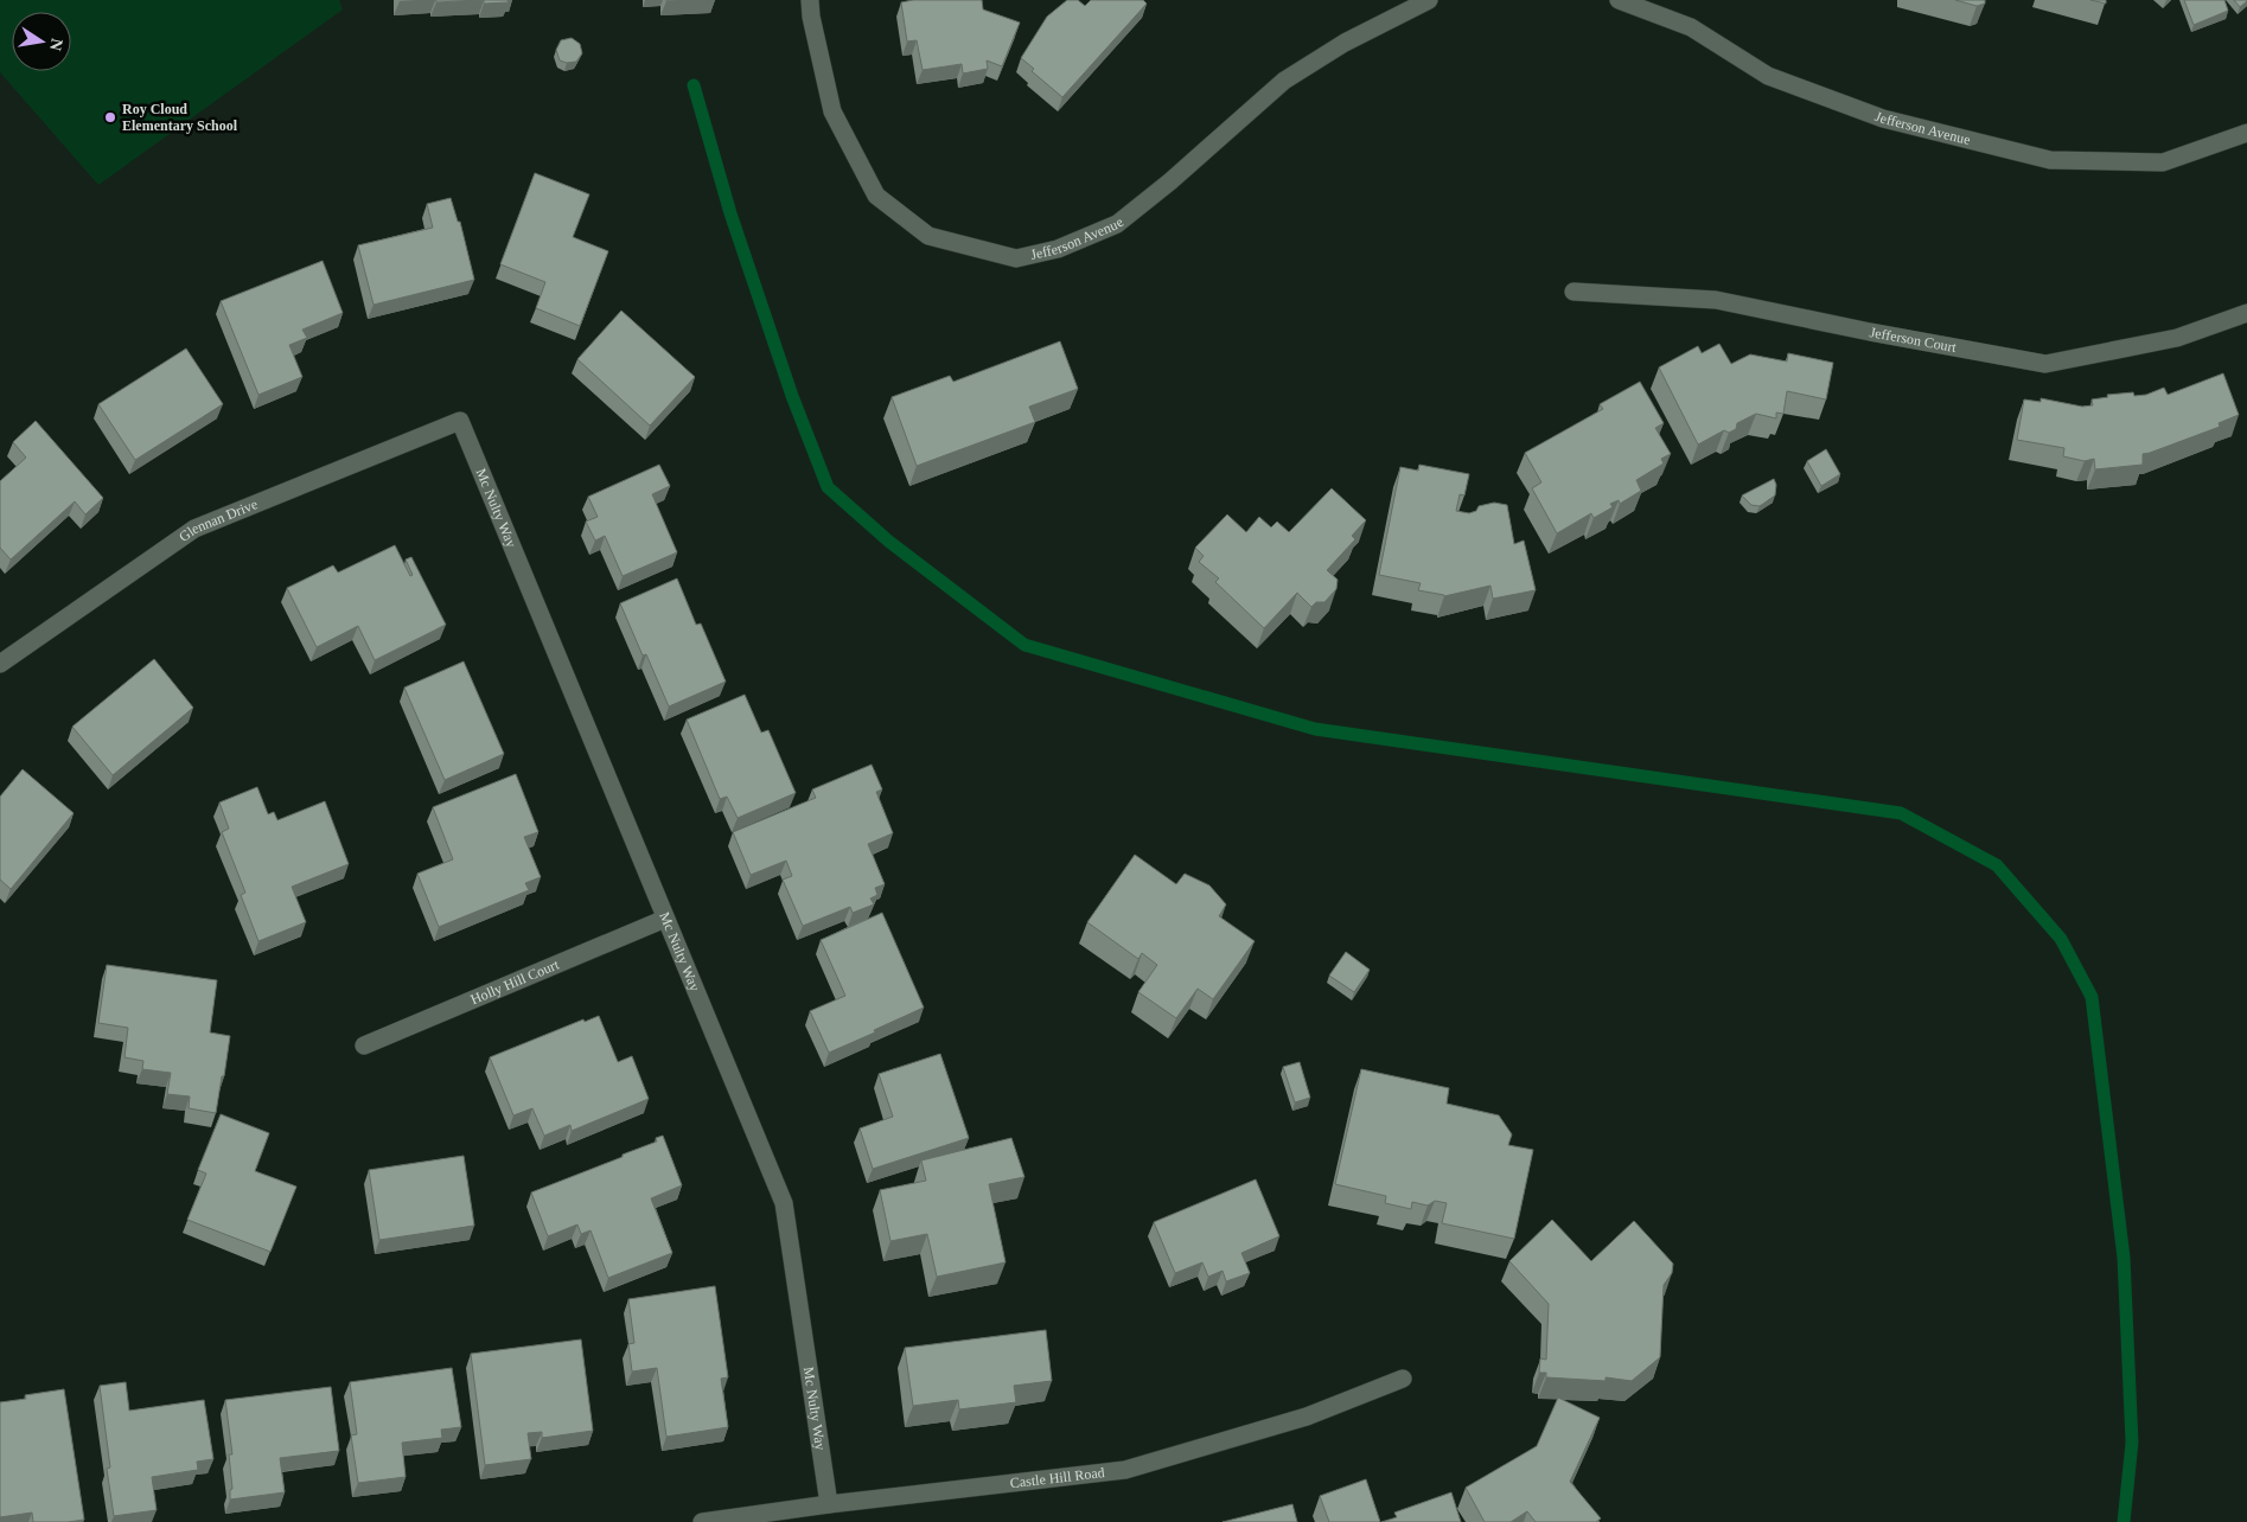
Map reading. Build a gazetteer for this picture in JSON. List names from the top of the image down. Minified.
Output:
{"streets":{"street":["Jefferson Avenue","Jefferson Court","Mc Nulty Way","Glennan Drive","Holly Hill Court","Castle Hill Road"]},"crossings":[["Mc Nulty Way","Glennan Drive"],["Mc Nulty Way","Holly Hill Court"],["Mc Nulty Way","Castle Hill Road"]],"places":["Roy Cloud Elementary School"],"north":"right"}
